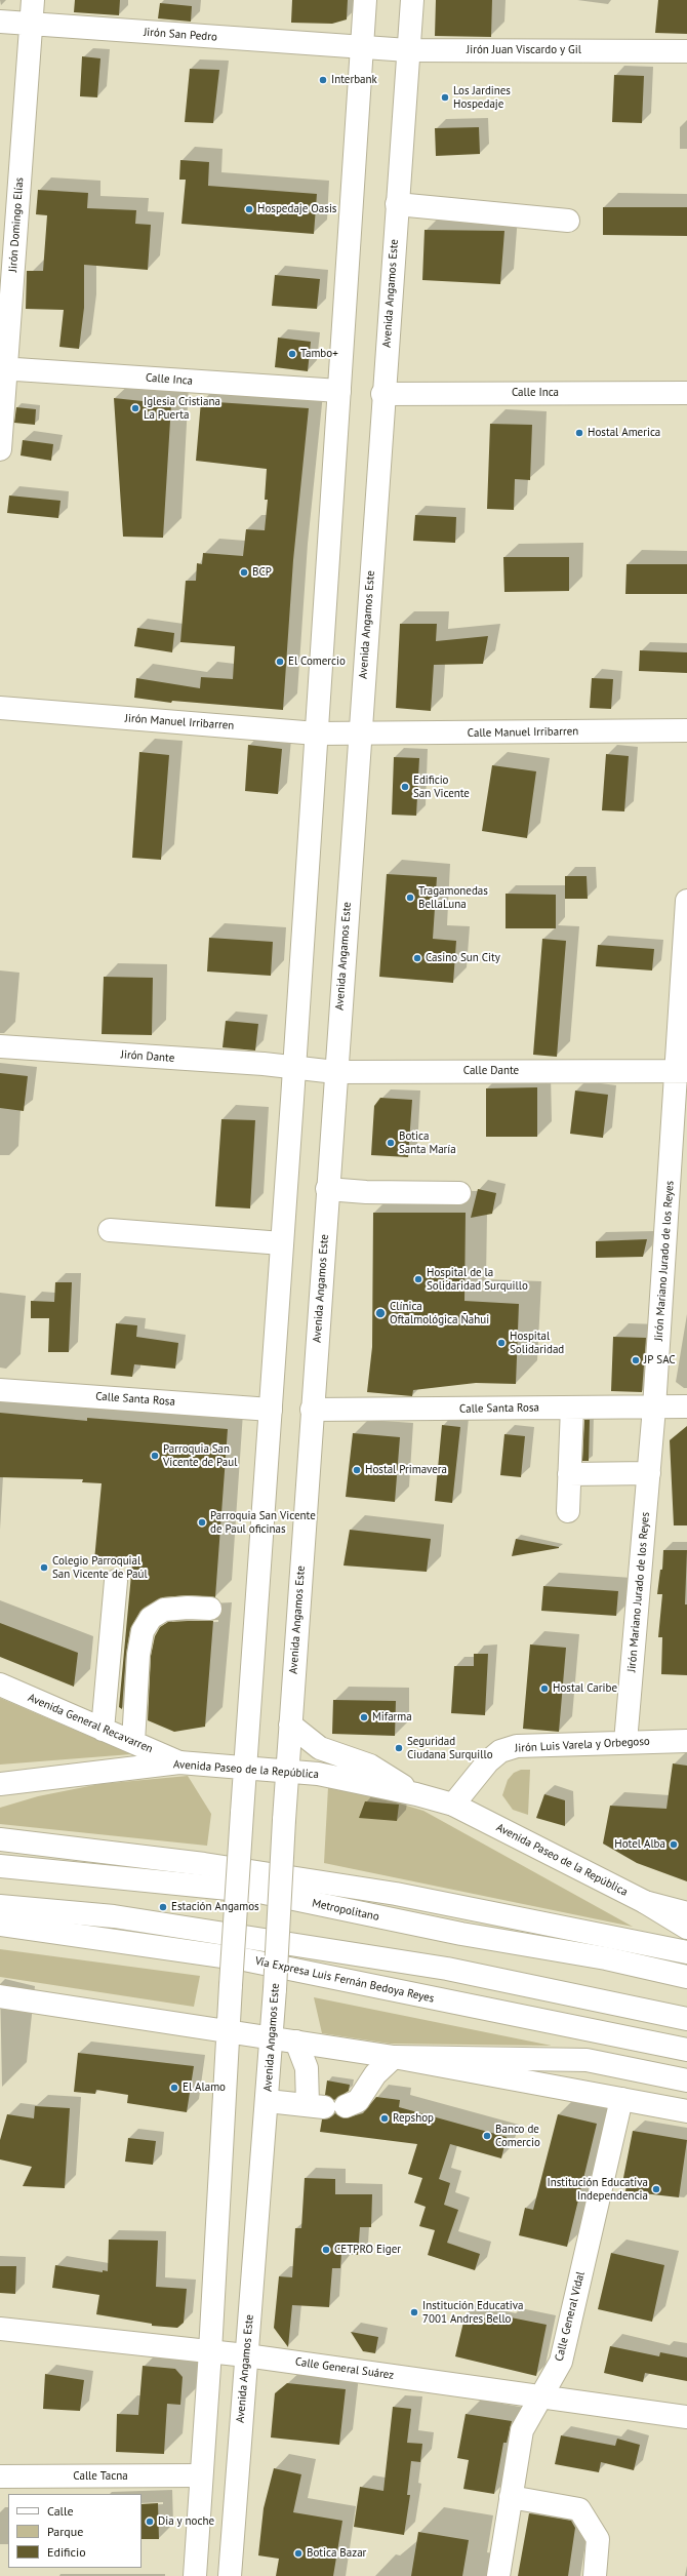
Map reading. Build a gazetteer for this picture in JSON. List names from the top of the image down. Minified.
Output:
{"streets":{"main road":["Jirón San Pedro","Jirón Juan Viscardo y Gil","Jirón Domingo Elías","Avenida Angamos Este","Calle Inca","Jirón Manuel Irribarren","Calle Manuel Irribarren","Jirón Dante","Calle Dante","Jirón Mariano Jurado de los Reyes","Calle Santa Rosa","Avenida General Recavarren","Jirón Luis Varela y Orbegoso","Avenida Paseo de la República","Metropolitano","Vía Expresa Luis Fernán Bedoya Reyes","Calle General Vidal","Calle General Suárez","Calle Tacna"]},"crossings":[["Jirón San Pedro","Jirón Juan Viscardo y Gil"],["Jirón San Pedro","Jirón Domingo Elías"],["Jirón Juan Viscardo y Gil","Avenida Angamos Este"],["Jirón Domingo Elías","Calle Inca"],["Avenida Angamos Este","Calle Inca"],["Avenida Angamos Este","Jirón Manuel Irribarren"],["Avenida Angamos Este","Calle Manuel Irribarren"],["Avenida Angamos Este","Calle Dante"],["Avenida Angamos Este","Calle Santa Rosa"],["Avenida Angamos Este","Avenida Paseo de la República"],["Avenida Angamos Este","Calle General Suárez"],["Jirón Manuel Irribarren","Calle Manuel Irribarren"],["Jirón Dante","Calle Dante"],["Calle Dante","Jirón Mariano Jurado de los Reyes"],["Jirón Mariano Jurado de los Reyes","Calle Santa Rosa"],["Jirón Mariano Jurado de los Reyes","Jirón Luis Varela y Orbegoso"],["Avenida General Recavarren","Avenida Paseo de la República"],["Jirón Luis Varela y Orbegoso","Avenida Paseo de la República"],["Calle General Vidal","Calle General Suárez"]],"places":["Interbank","Los Jardines Hospedaje","Hospedaje Oasis","Tambo+","Iglesia Cristiana La Puerta","Hostal America","BCP","El Comercio","Edificio San Vicente","Tragamonedas BellaLuna","Casino Sun City","Botica Santa María","Hospital de la Solidaridad Surquillo","Clínica Oftalmológica Ñahui","Hospital Solidaridad","JP SAC","Parroquia San Vicente de Paul","Hostal Primavera","Parroquia San Vicente de Paul oficinas","Colegio Parroquial San Vicente de Paúl","Hostal Caribe","Mifarma","Seguridad Ciudana Surquillo","Hotel Alba","Estación Angamos","El Alamo","Repshop","Banco de Comercio","Institución Educativa Independencia","CETPRO Eiger","Institución Educativa 7001 Andres Bello","Dia y noche","Botica Bazar"],"legend":["Calle","Parque","Edificio"]}
